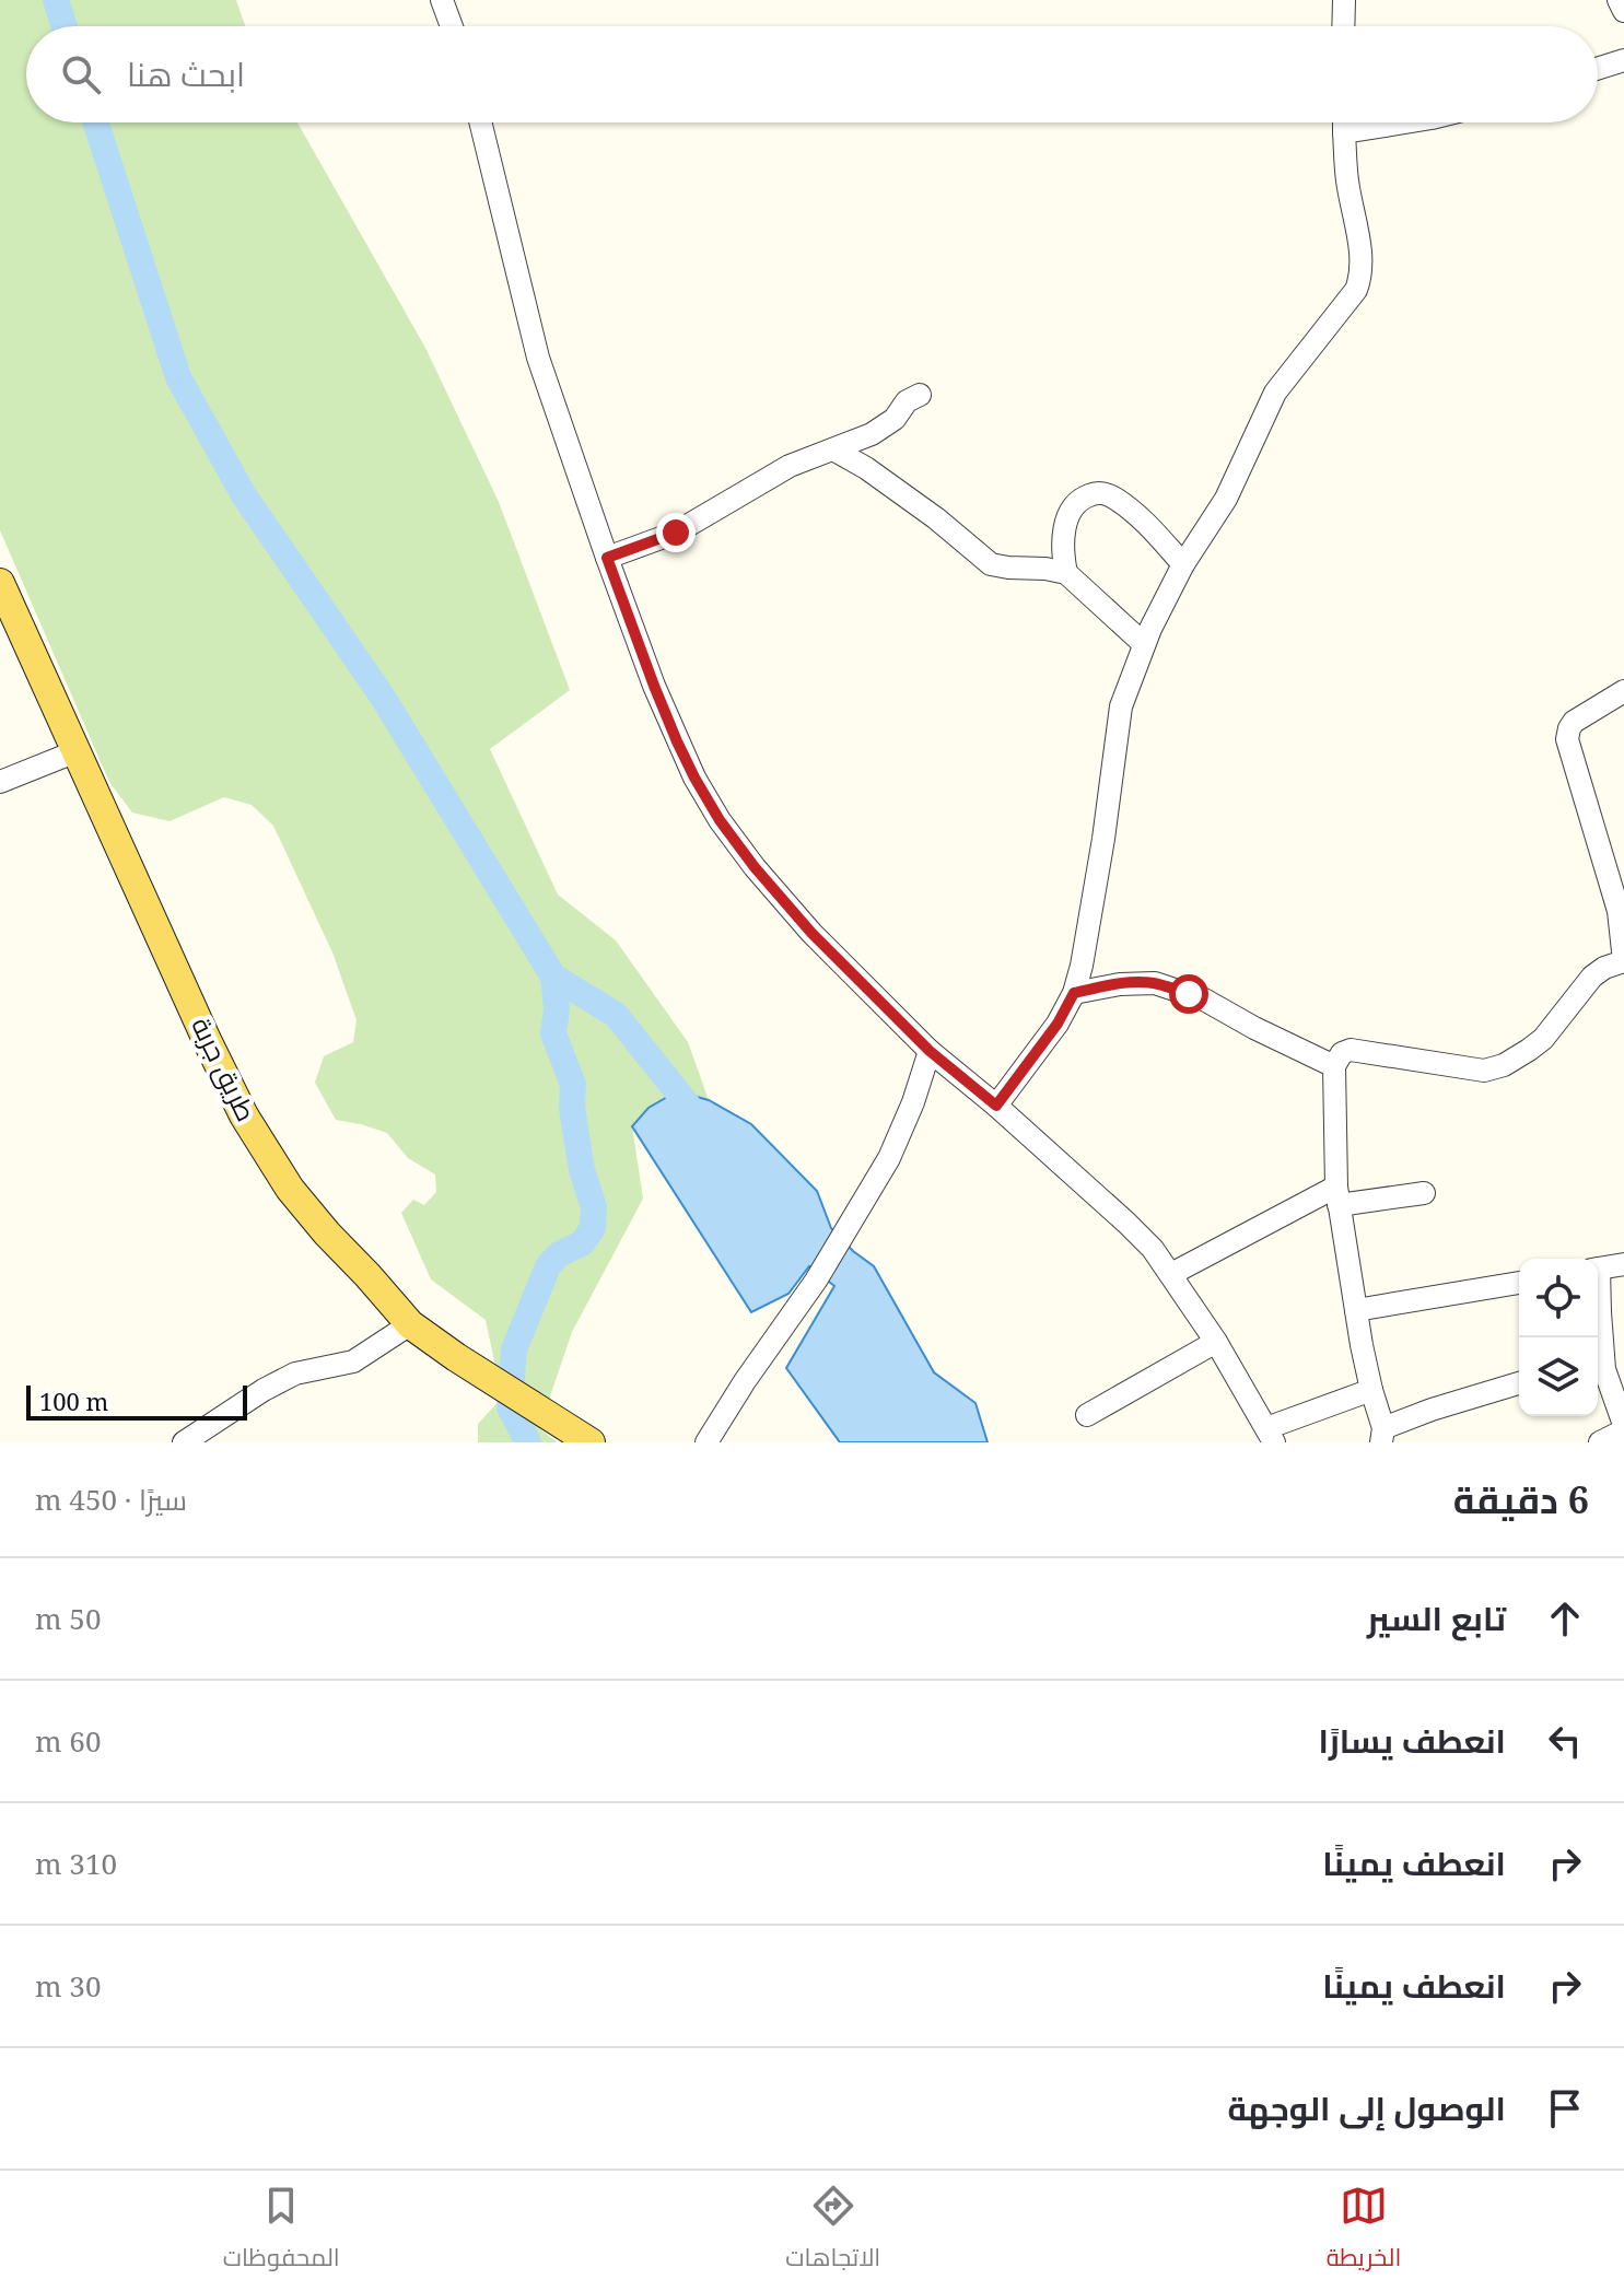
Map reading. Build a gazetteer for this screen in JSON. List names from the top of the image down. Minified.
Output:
{"streets":{"main road":["طريق جربة"]},"scale_bar":"100 m","page":{"search":"ابحث هنا","scale":"100 m","heading":["6 دقيقة","سيرًا · 450 m"],"list":[["تابع السير","50 m"],["انعطف يسارًا","60 m"],["انعطف يمينًا","310 m"],["انعطف يمينًا","30 m"],"الوصول إلى الوجهة"],"nav":["الخريطة","الاتجاهات","المحفوظات"]}}
